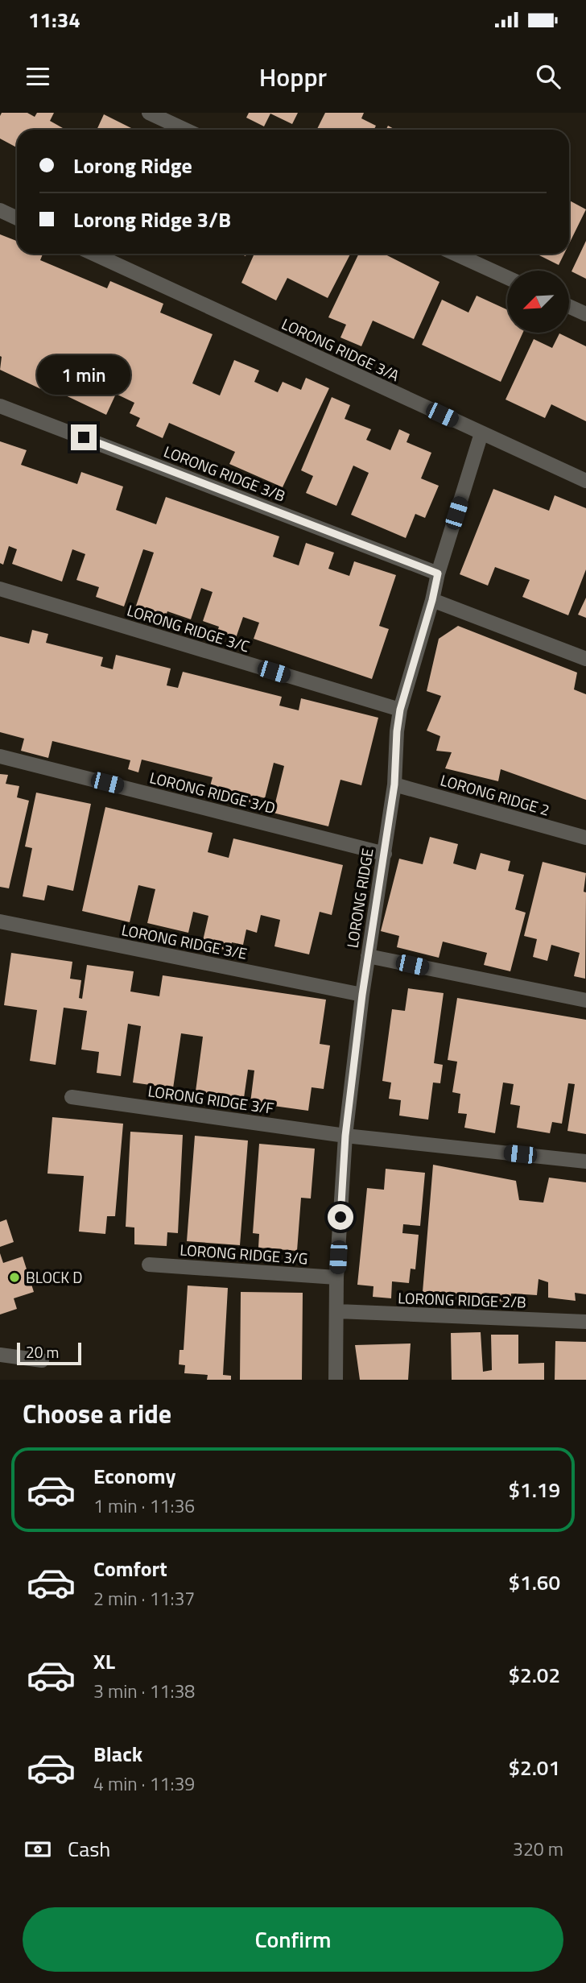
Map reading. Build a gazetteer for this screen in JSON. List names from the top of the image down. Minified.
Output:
{"streets":{"street":["LORONG RIDGE 3/A","LORONG RIDGE 3/B","LORONG RIDGE 3/C","LORONG RIDGE 3/D","LORONG RIDGE 2","LORONG RIDGE","LORONG RIDGE 3/E","LORONG RIDGE 3/F","LORONG RIDGE 3/G","LORONG RIDGE 2/B"]},"crossings":[["LORONG RIDGE 3/A","LORONG RIDGE"],["LORONG RIDGE 3/B","LORONG RIDGE"],["LORONG RIDGE 3/C","LORONG RIDGE"],["LORONG RIDGE 3/D","LORONG RIDGE"],["LORONG RIDGE 2","LORONG RIDGE"],["LORONG RIDGE","LORONG RIDGE 3/E"],["LORONG RIDGE","LORONG RIDGE 3/F"],["LORONG RIDGE","LORONG RIDGE 3/G"],["LORONG RIDGE","LORONG RIDGE 2/B"]],"places":["BLOCK D"],"scale_bar":"20 m","north":"bottom left","page":{"status":"11:34","header":"Hoppr","banner":["Lorong Ridge","Lorong Ridge 3/B"],"bubble":"1 min","scale":"20 m","heading":"Choose a ride","list":[{"name":"Economy","note":"1 min · 11:36","value":"$1.19"},{"name":"Comfort","note":"2 min · 11:37","value":"$1.60"},{"name":"XL","note":"3 min · 11:38","value":"$2.02"},{"name":"Black","note":"4 min · 11:39","value":"$2.01"}],"pay":["Cash","320 m"],"buttons":"Confirm"}}
